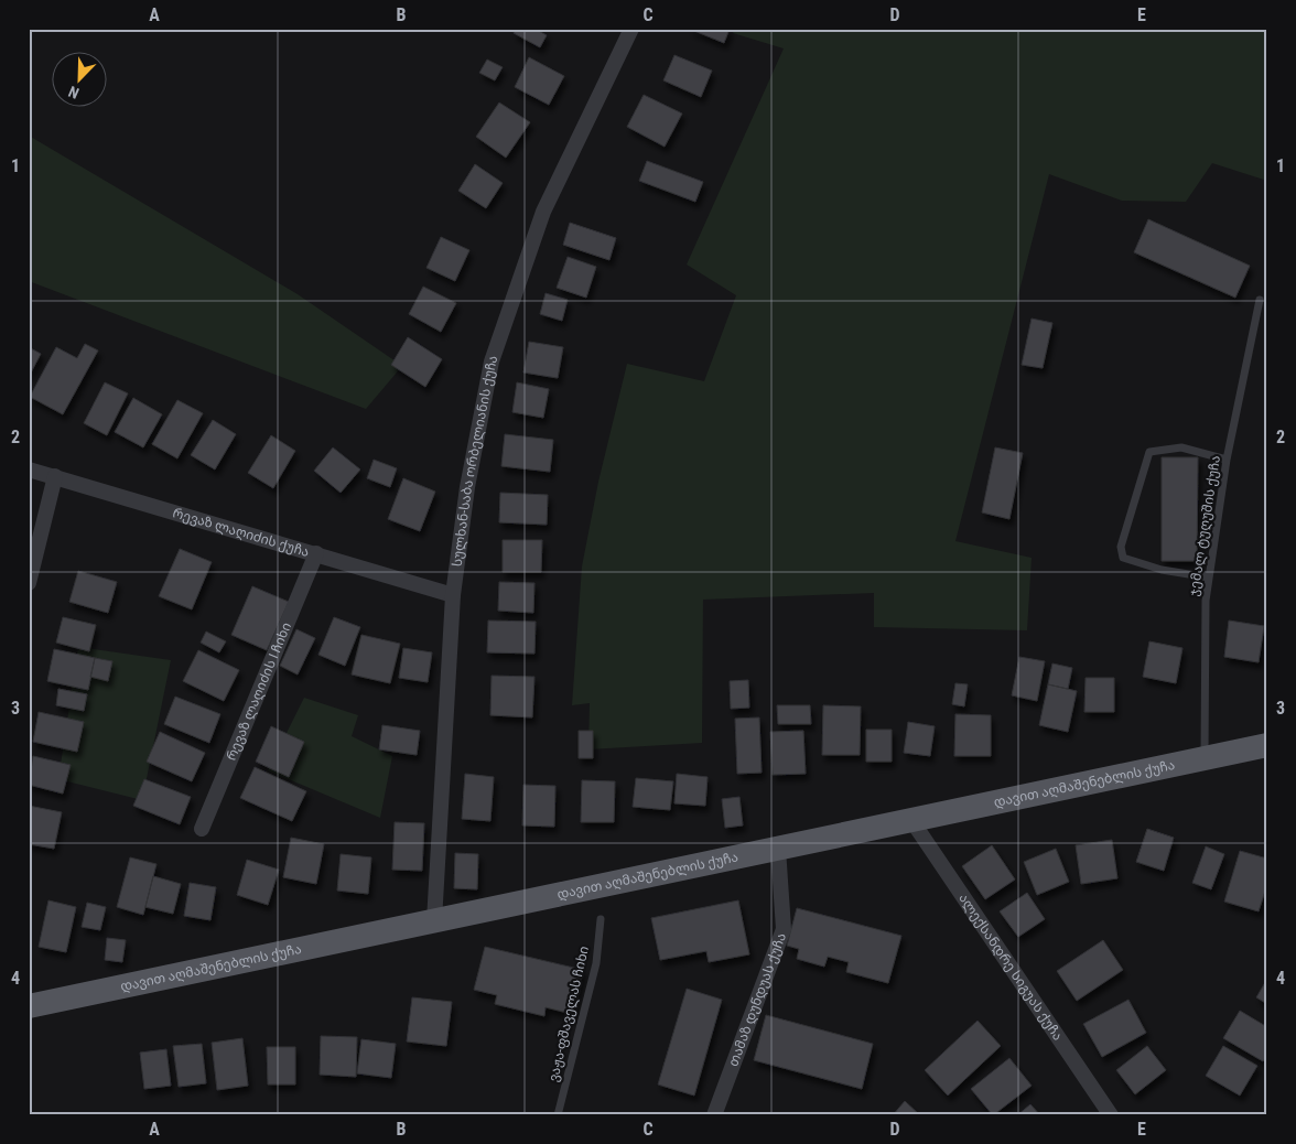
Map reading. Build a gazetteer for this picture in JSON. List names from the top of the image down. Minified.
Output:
{"streets":{"main road":["დავით აღმაშენებლის ქუჩა"],"street":["სულხან-საბა ორბელიანის ქუჩა","რევაზ ლაღიძის ქუჩა","რევაზ ლაღიძის I ჩიხი","ალექსანდრე სიგუას ქუჩა","თამაზ დუნდუას ქუჩა"],"lane":["ჯემალ ტუღუშის ქუჩა","ვაჟა-ფშაველას ჩიხი"]},"crossings":[["სულხან-საბა ორბელიანის ქუჩა","რევაზ ლაღიძის ქუჩა"],["სულხან-საბა ორბელიანის ქუჩა","დავით აღმაშენებლის ქუჩა"],["ჯემალ ტუღუშის ქუჩა","დავით აღმაშენებლის ქუჩა"],["რევაზ ლაღიძის ქუჩა","რევაზ ლაღიძის I ჩიხი"],["დავით აღმაშენებლის ქუჩა","ალექსანდრე სიგუას ქუჩა"],["დავით აღმაშენებლის ქუჩა","თამაზ დუნდუას ქუჩა"]],"north":"bottom left","grid":{"columns":["A","B","C","D","E"],"rows":["1","2","3","4"]}}
